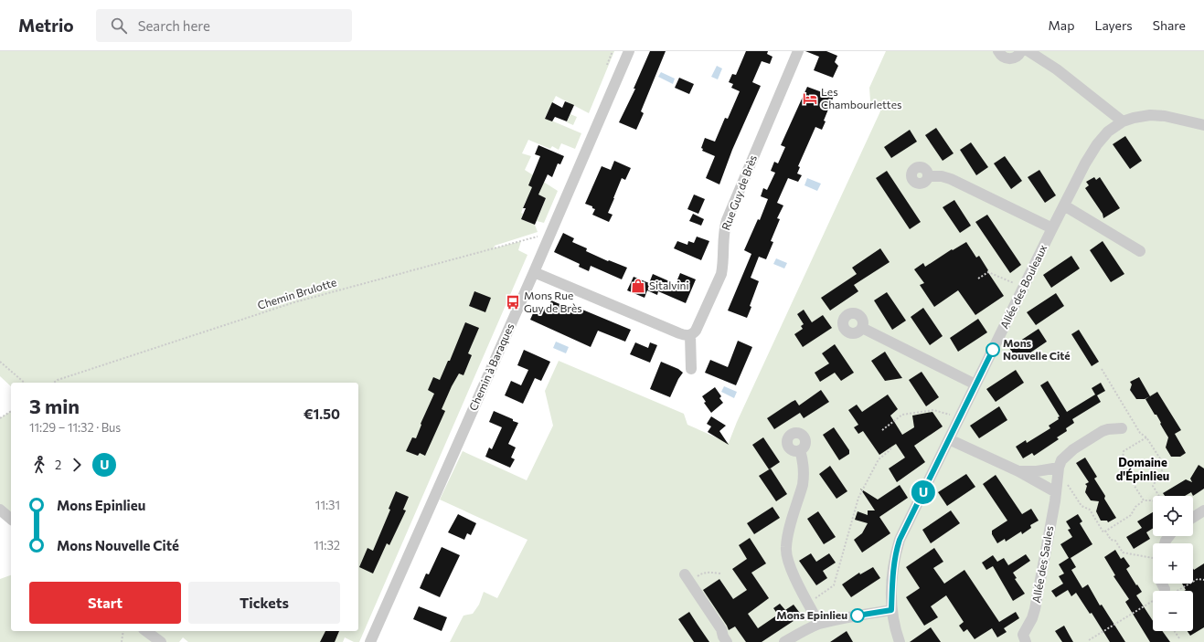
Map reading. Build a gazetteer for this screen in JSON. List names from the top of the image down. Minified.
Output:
{"streets":{"street":["Rue Guy de Brès","Allée des Bouleaux","Chemin à Baraques","Allée des Saules"],"path":["Chemin Brulotte"]},"crossings":[["Chemin Brulotte","Chemin à Baraques"]],"districts":["Domaine d'Épinlieu"],"places":{"hotel":["Les Chambourlettes"],"shop":["Sitalvini"],"bus stop":["Mons Rue Guy de Brès"],"other":["Mons Nouvelle Cité","Mons Epinlieu"]},"lines":["bus line U"],"page":{"header":"Metrio","search":"Search here","nav":["Map","Layers","Share"],"on_map":"U","heading":["3 min","11:29 – 11:32 · Bus","€1.50"],"legs":["2","U"],"list":[{"name":"Mons Epinlieu","value":"11:31"},{"name":"Mons Nouvelle Cité","value":"11:32"}],"map_buttons":["+","−"],"buttons":["Start","Tickets"]}}
